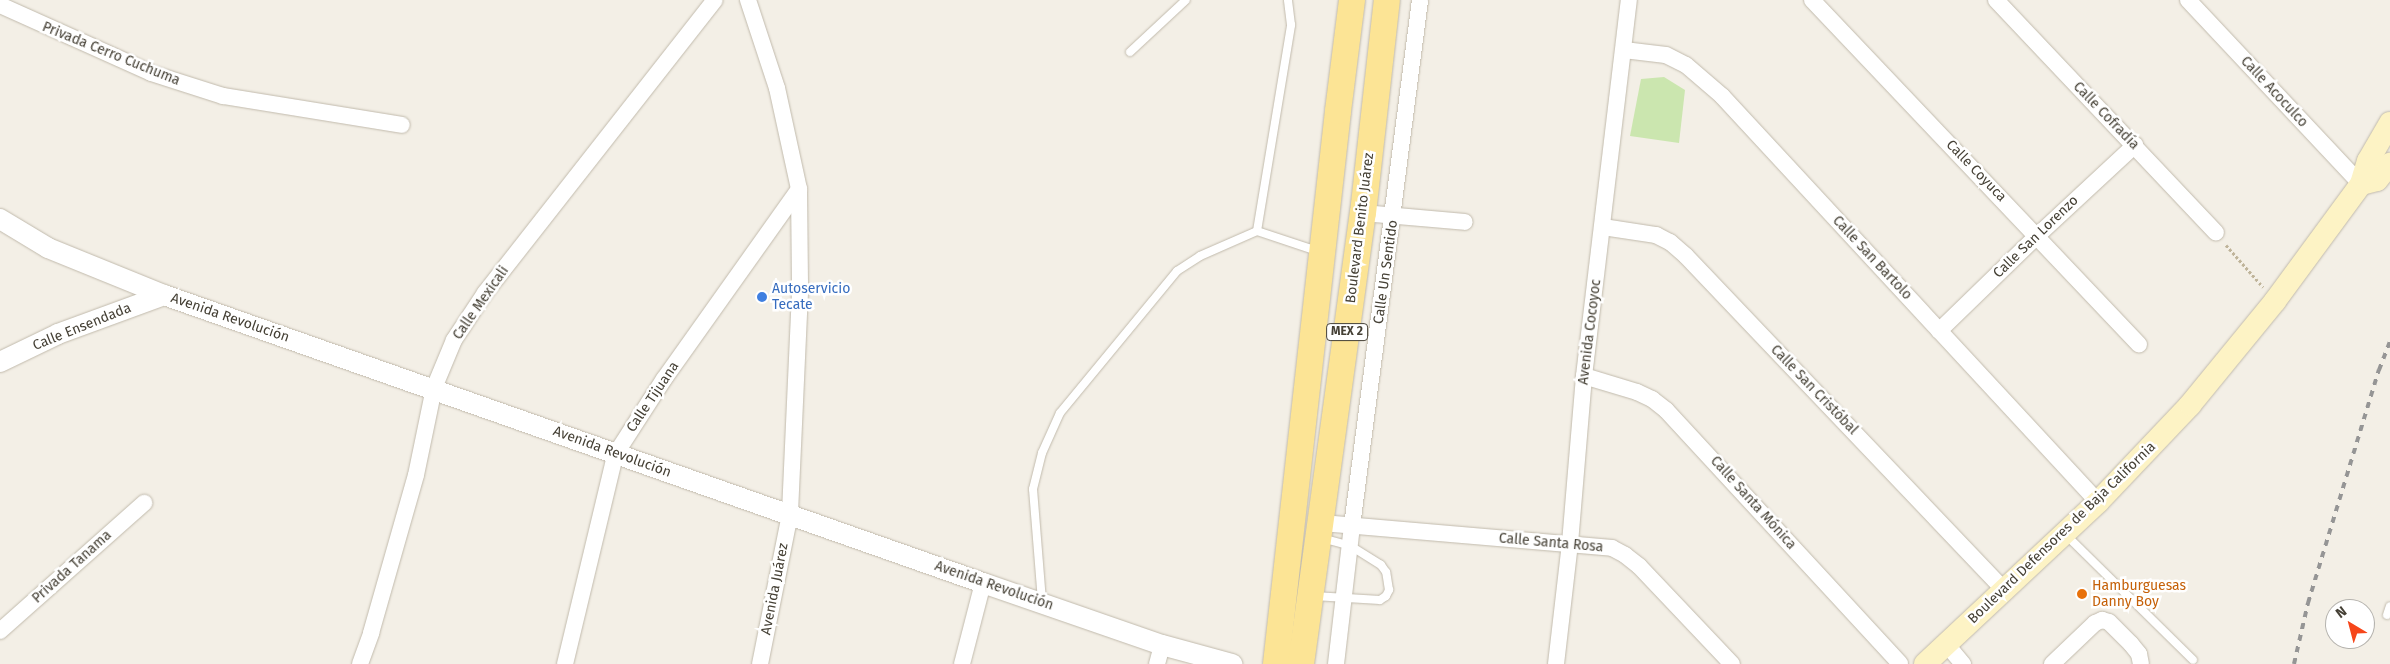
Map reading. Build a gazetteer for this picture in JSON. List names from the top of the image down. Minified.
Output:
{"streets":{"main road":["Boulevard Benito Juárez","MEX 2","Boulevard Defensores de Baja California"],"street":["Privada Cerro Cuchuma","Calle Acoculco","Calle Cofradía","Calle Coyuca","Calle San Lorenzo","Calle San Bartolo","Calle Un Sentido","Calle Mexicali","Avenida Revolución","Calle Ensendada","Avenida Cocoyoc","Calle San Cristóbal","Calle Tijuana","Calle Santa Mónica","Calle Santa Rosa","Privada Tanama","Avenida Juárez"]},"crossings":[["Calle Acoculco","Boulevard Defensores de Baja California"],["Calle Cofradía","Calle San Lorenzo"],["Calle Coyuca","Calle San Lorenzo"],["Boulevard Benito Juárez","Calle Santa Rosa"],["Calle San Lorenzo","Calle San Bartolo"],["Calle San Bartolo","Avenida Cocoyoc"],["Calle San Bartolo","Boulevard Defensores de Baja California"],["Calle Un Sentido","Calle Santa Rosa"],["Calle Mexicali","Avenida Revolución"],["Avenida Revolución","Calle Ensendada"],["Avenida Revolución","Calle Tijuana"],["Avenida Revolución","Avenida Juárez"],["Avenida Cocoyoc","Calle San Cristóbal"],["Avenida Cocoyoc","Calle Santa Mónica"],["Avenida Cocoyoc","Calle Santa Rosa"],["Calle San Cristóbal","Boulevard Defensores de Baja California"],["Calle Tijuana","Avenida Juárez"]],"places":["Autoservicio Tecate","Hamburguesas Danny Boy"],"north":"top left"}
